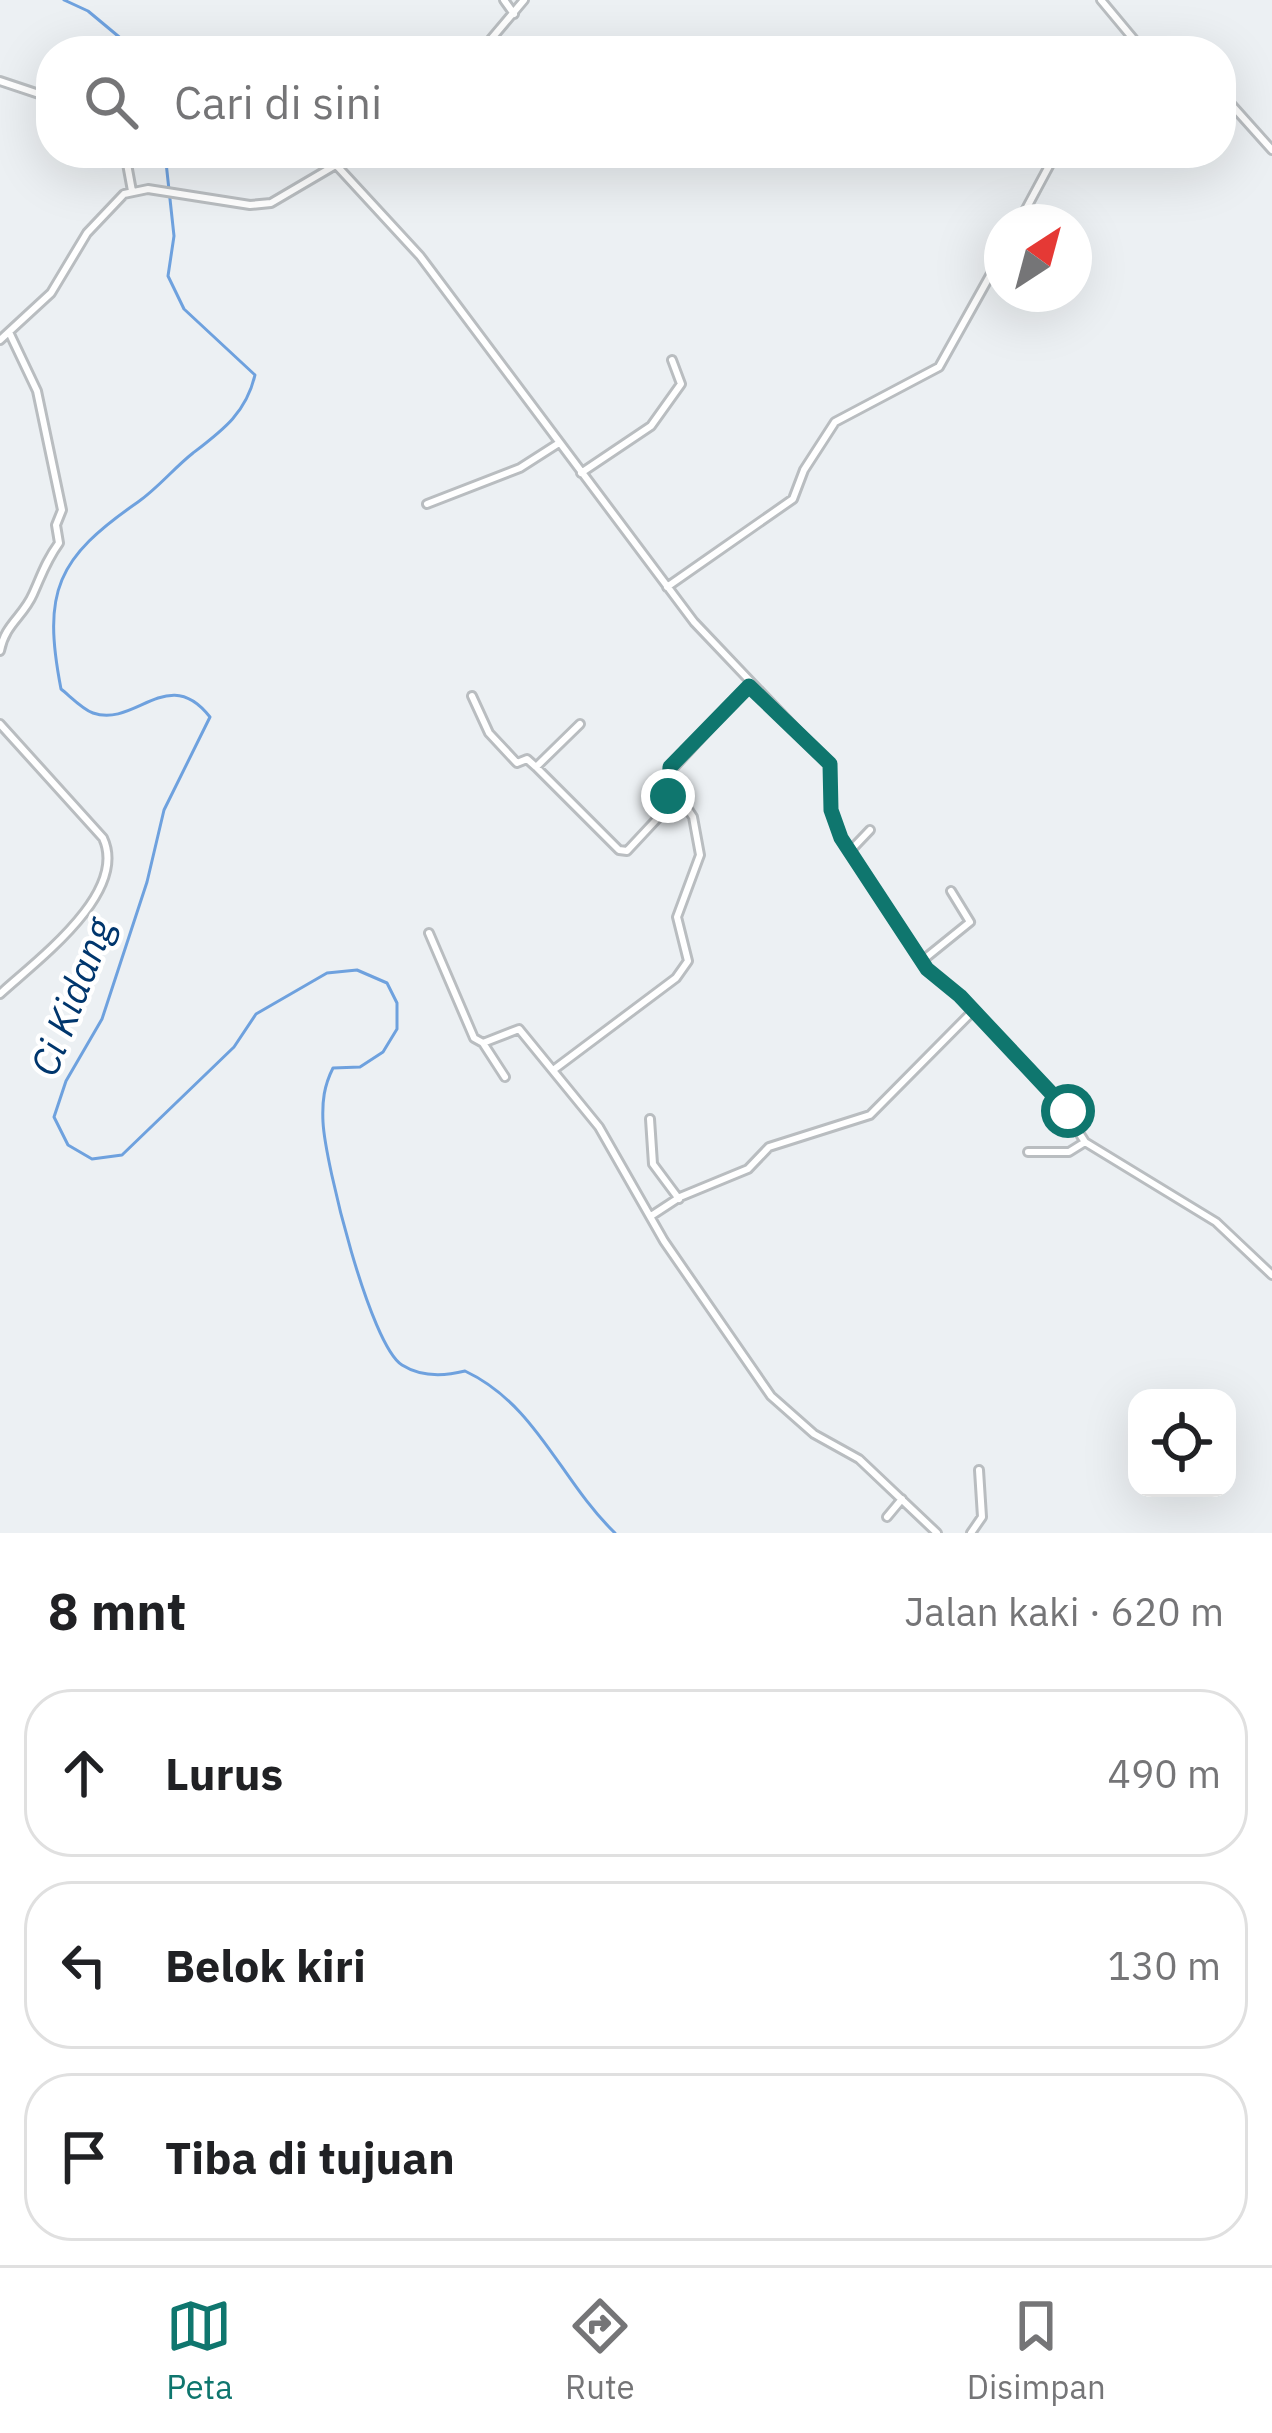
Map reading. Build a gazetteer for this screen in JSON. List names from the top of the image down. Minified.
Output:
{"water":["Ci Kidang"],"north":"top right","page":{"search":"Cari di sini","heading":["8 mnt","Jalan kaki · 620 m"],"list":[["Lurus","490 m"],["Belok kiri","130 m"],"Tiba di tujuan"],"nav":["Peta","Rute","Disimpan"]}}
